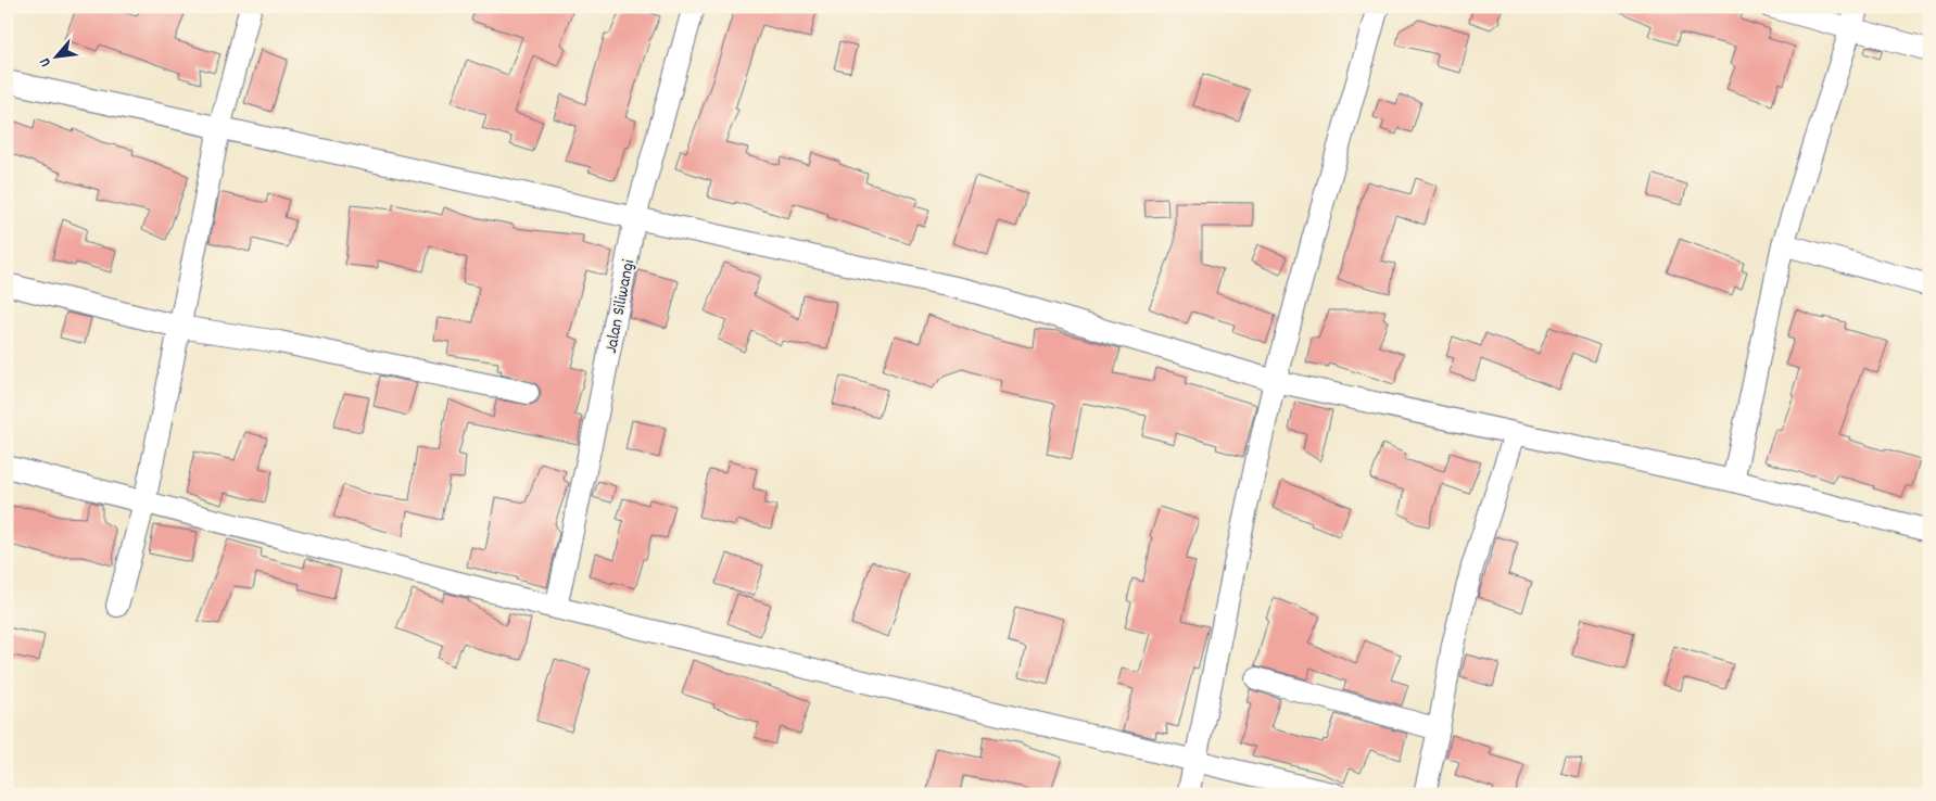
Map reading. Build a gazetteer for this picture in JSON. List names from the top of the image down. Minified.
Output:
{"streets":{"street":["Jalan Siliwangi"]},"north":"bottom left"}
